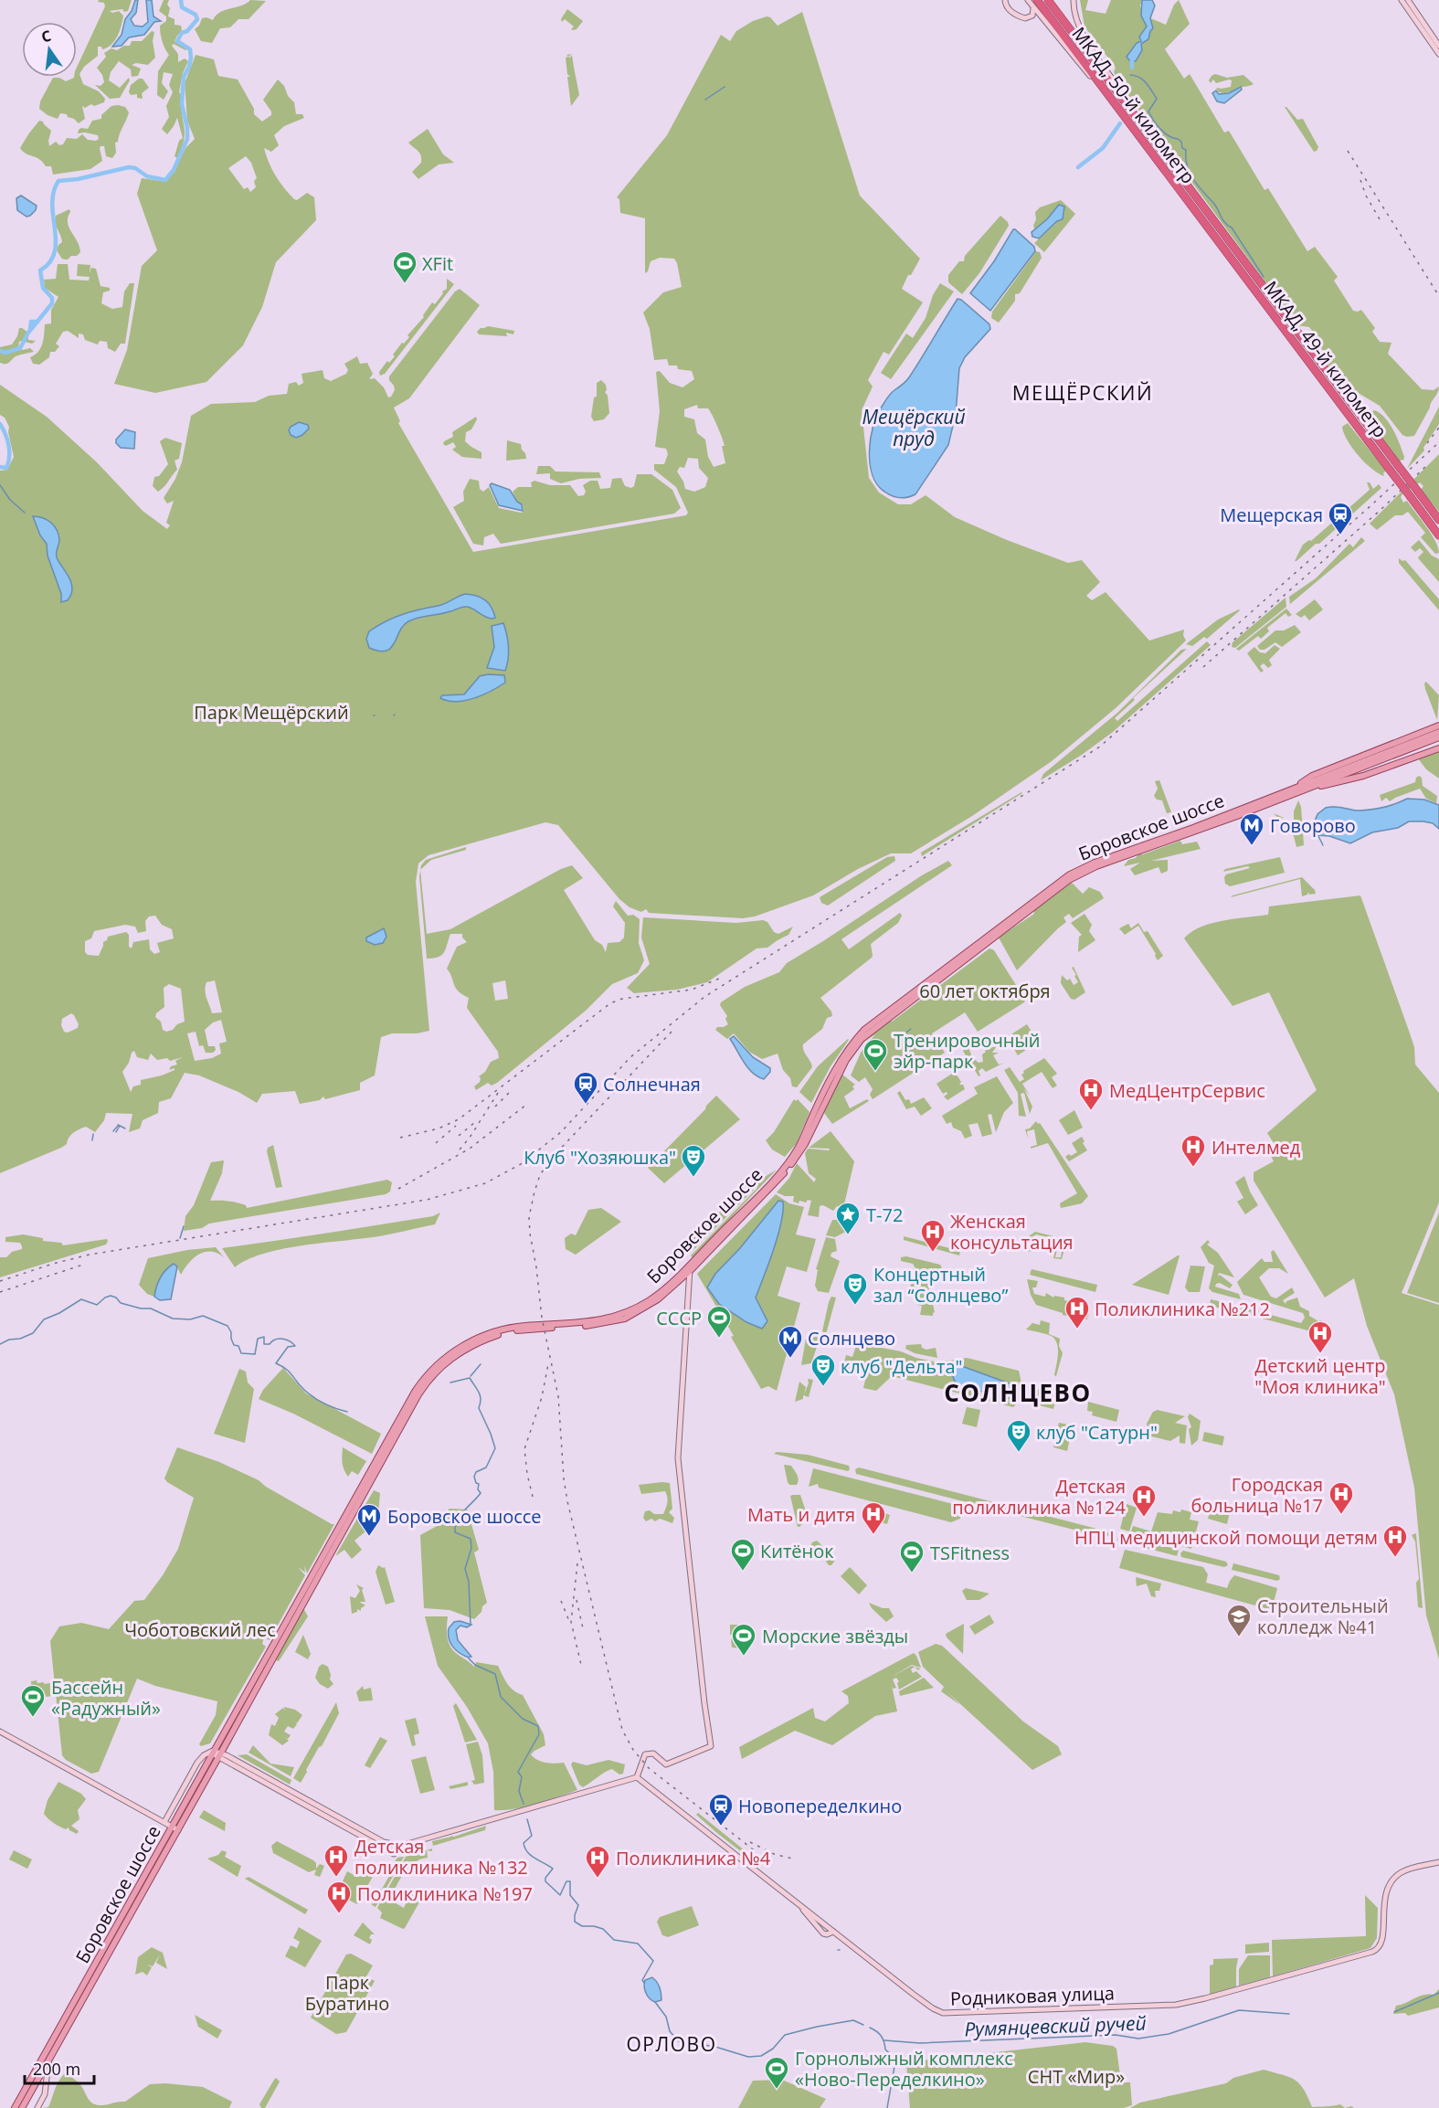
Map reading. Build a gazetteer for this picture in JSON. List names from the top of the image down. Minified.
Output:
{"streets":{"highway":["МКАД, 50-й километр","МКАД, 49-й километр"],"main road":["Боровское шоссе","Родниковая улица"]},"crossings":[["МКАД, 50-й километр","МКАД, 49-й километр"]],"districts":["МЕЩЁРСКИЙ","СОЛНЦЕВО","ОРЛОВО"],"water":["Мещёрский пруд","Румянцевский ручей"],"parks":["Парк Мещёрский","60 лет октября","Чоботовский лес","Парк Буратино","СНТ «Мир»"],"places":{"sports":["XFit","Тренировочный эйр-парк","СССР","Китёнок","TSFitness","Морские звёзды","Бассейн «Радужный»","Горнолыжный комплекс «Ново-Переделкино»"],"station":["Мещерская","Солнечная","Новопеределкино"],"metro station":["Говорово","Солнцево","Боровское шоссе"],"hospital":["МедЦентрСервис","Интелмед","Женская консультация","Поликлиника №212","Детский центр \"Моя клиника\"","Городская больница №17","Детская поликлиника №124","Мать и дитя","НПЦ медицинской помощи детям","Детская поликлиника №132","Поликлиника №4","Поликлиника №197"],"theatre":["Клуб \"Хозяюшка\"","Концертный зал “Солнцево”","клуб \"Дельта\"","клуб \"Сатурн\""],"place":["Т-72"],"school or university":["Строительный колледж №41"]},"scale_bar":"200 m","north":"top"}
